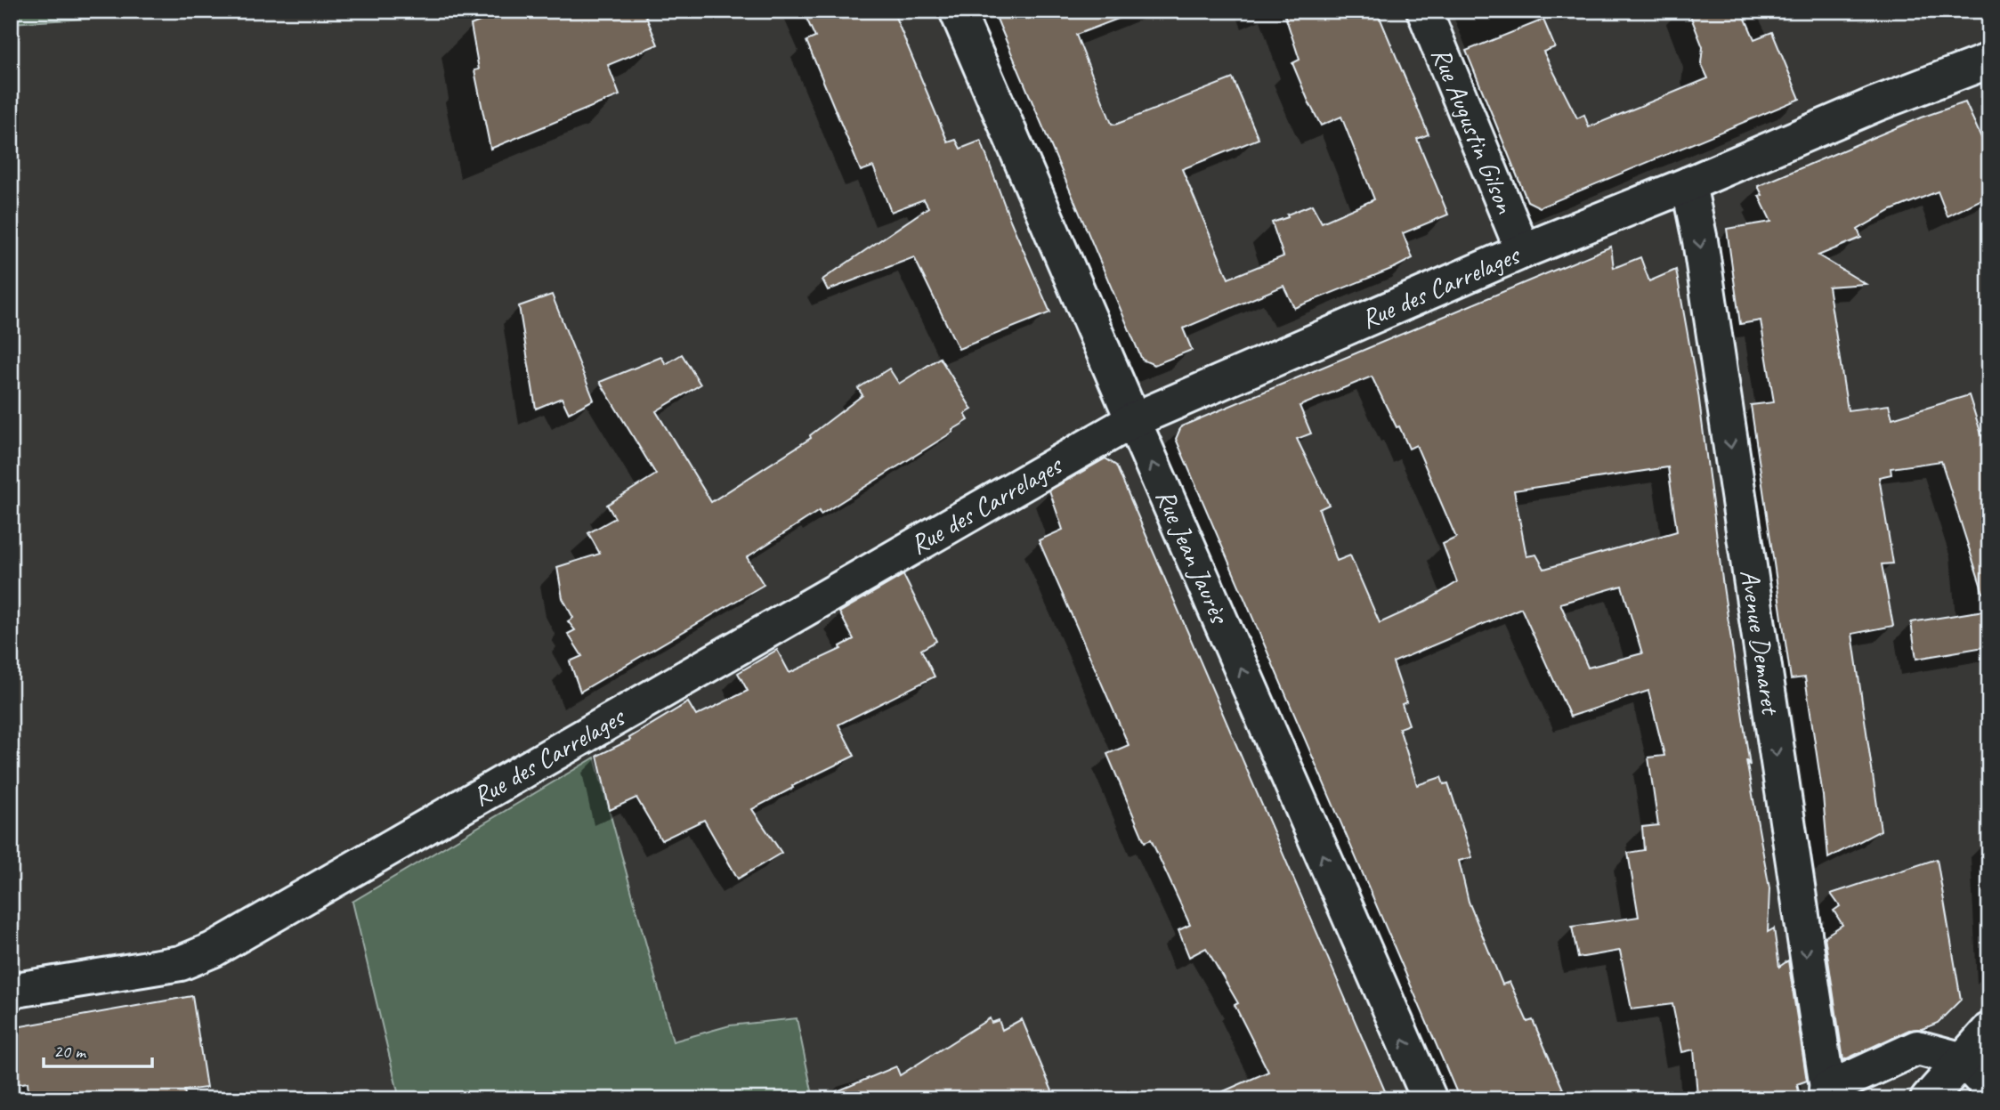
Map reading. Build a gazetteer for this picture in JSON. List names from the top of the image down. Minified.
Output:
{"streets":{"street":["Rue Augustin Gilson","Rue des Carrelages","Rue Jean Jaurès","Avenue Demaret"]},"crossings":[["Rue Augustin Gilson","Rue des Carrelages"],["Rue des Carrelages","Rue Jean Jaurès"],["Rue des Carrelages","Avenue Demaret"]],"one_way":["Rue Jean Jaurès","Avenue Demaret"],"scale_bar":"20 m"}
